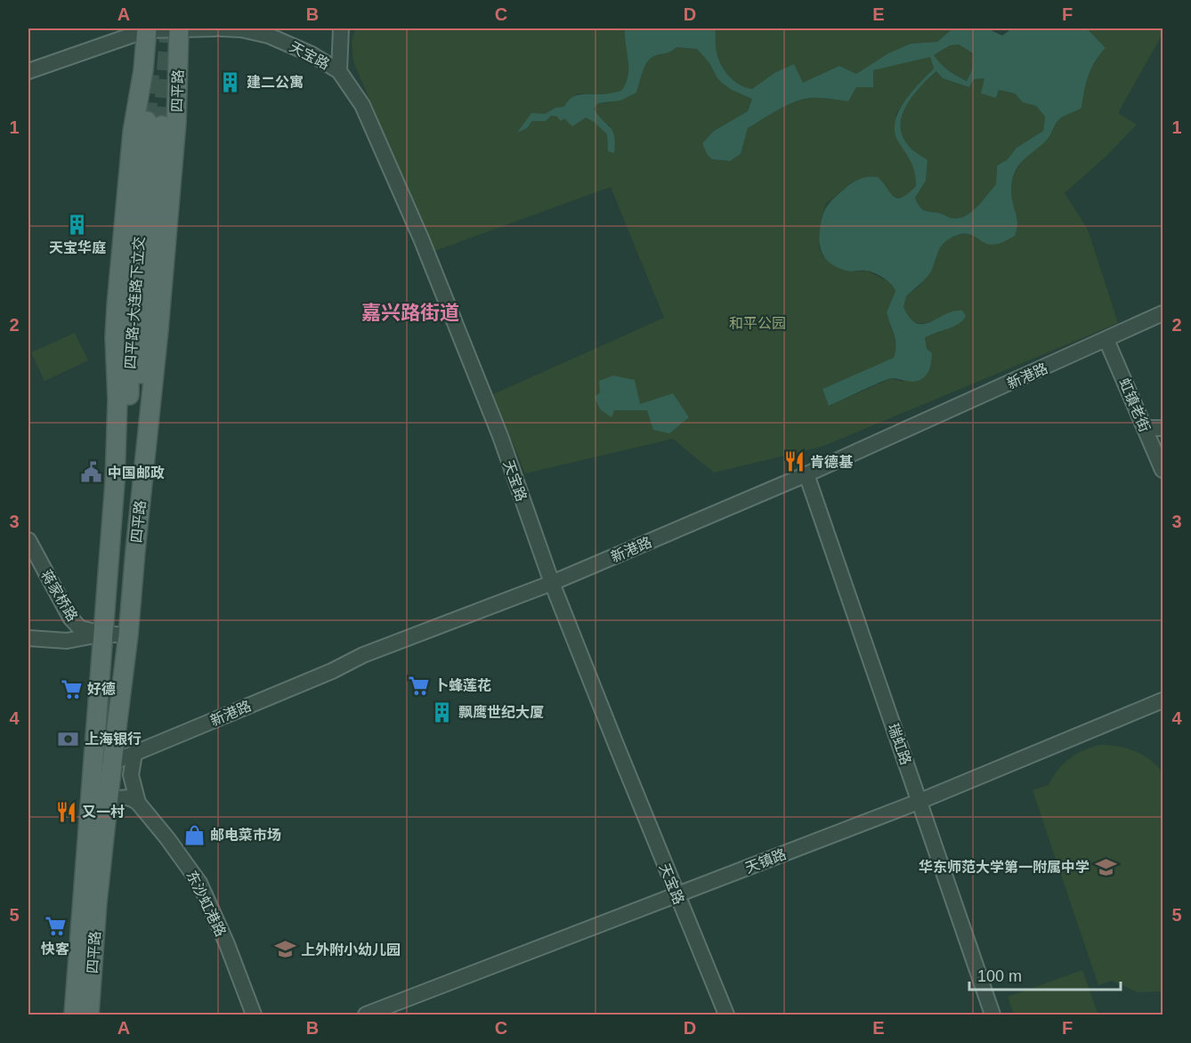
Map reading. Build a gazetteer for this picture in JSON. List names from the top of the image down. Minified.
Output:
{"streets":{"main road":["四平路","四平路-大连路下立交"],"street":["天宝路","新港路","虹镇老街","蒋家桥路","瑞虹路","天镇路","东沙虹港路"]},"crossings":[["天宝路","新港路"],["天宝路","天镇路"],["四平路","四平路-大连路下立交"],["四平路","新港路"],["四平路","蒋家桥路"],["新港路","虹镇老街"],["新港路","瑞虹路"],["新港路","东沙虹港路"],["瑞虹路","天镇路"]],"districts":["嘉兴路街道"],"parks":["和平公园"],"places":{"building":["建二公寓","天宝华庭","飘鹰世纪大厦"],"restaurant":["肯德基","又一村"],"public building":["中国邮政"],"supermarket":["卜蜂莲花","好德","快客"],"bank":["上海银行"],"shop":["邮电菜市场"],"school or university":["华东师范大学第一附属中学","上外附小幼儿园"]},"scale_bar":"100 m","grid":{"columns":["A","B","C","D","E","F"],"rows":["1","2","3","4","5"]}}
